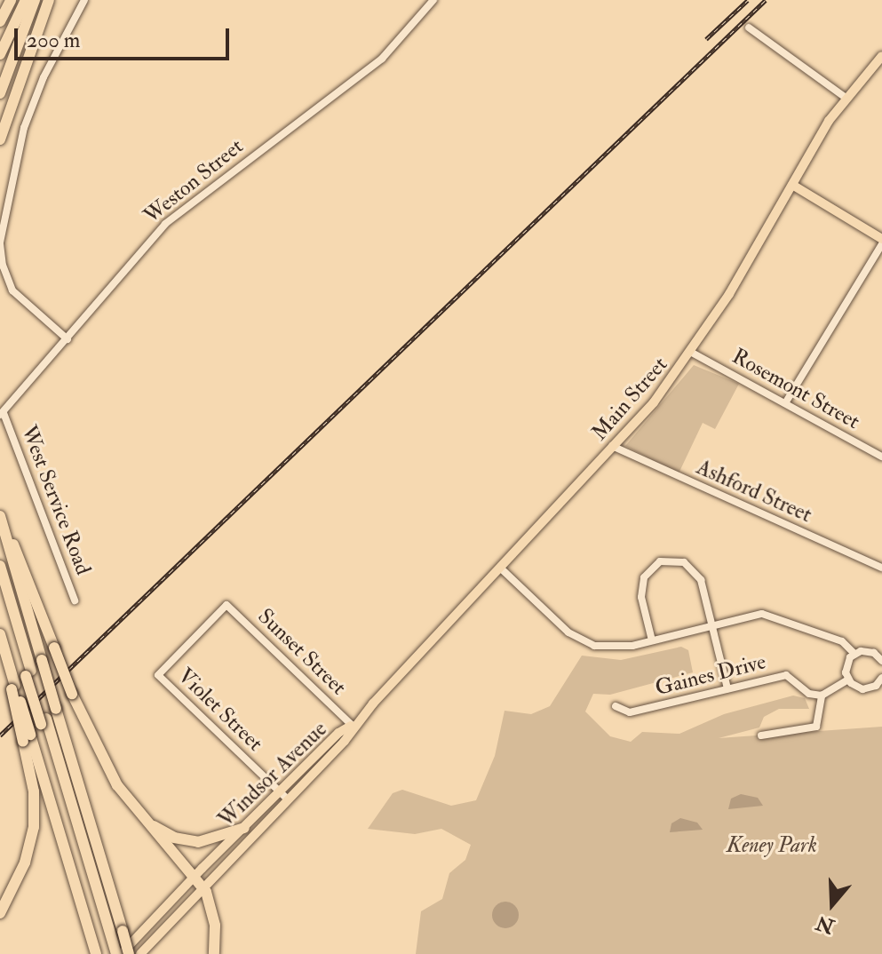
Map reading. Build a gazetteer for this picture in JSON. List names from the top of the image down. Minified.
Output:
{"streets":{"main road":["Main Street","Windsor Avenue"],"street":["Weston Street","Rosemont Street","Ashford Street","West Service Road","Sunset Street","Gaines Drive","Violet Street"]},"crossings":[["Weston Street","West Service Road"],["Rosemont Street","Main Street"],["Main Street","Ashford Street"],["Main Street","Sunset Street"],["Main Street","Windsor Avenue"],["Sunset Street","Violet Street"],["Sunset Street","Windsor Avenue"],["Violet Street","Windsor Avenue"]],"parks":["Keney Park"],"scale_bar":"200 m","north":"bottom"}
